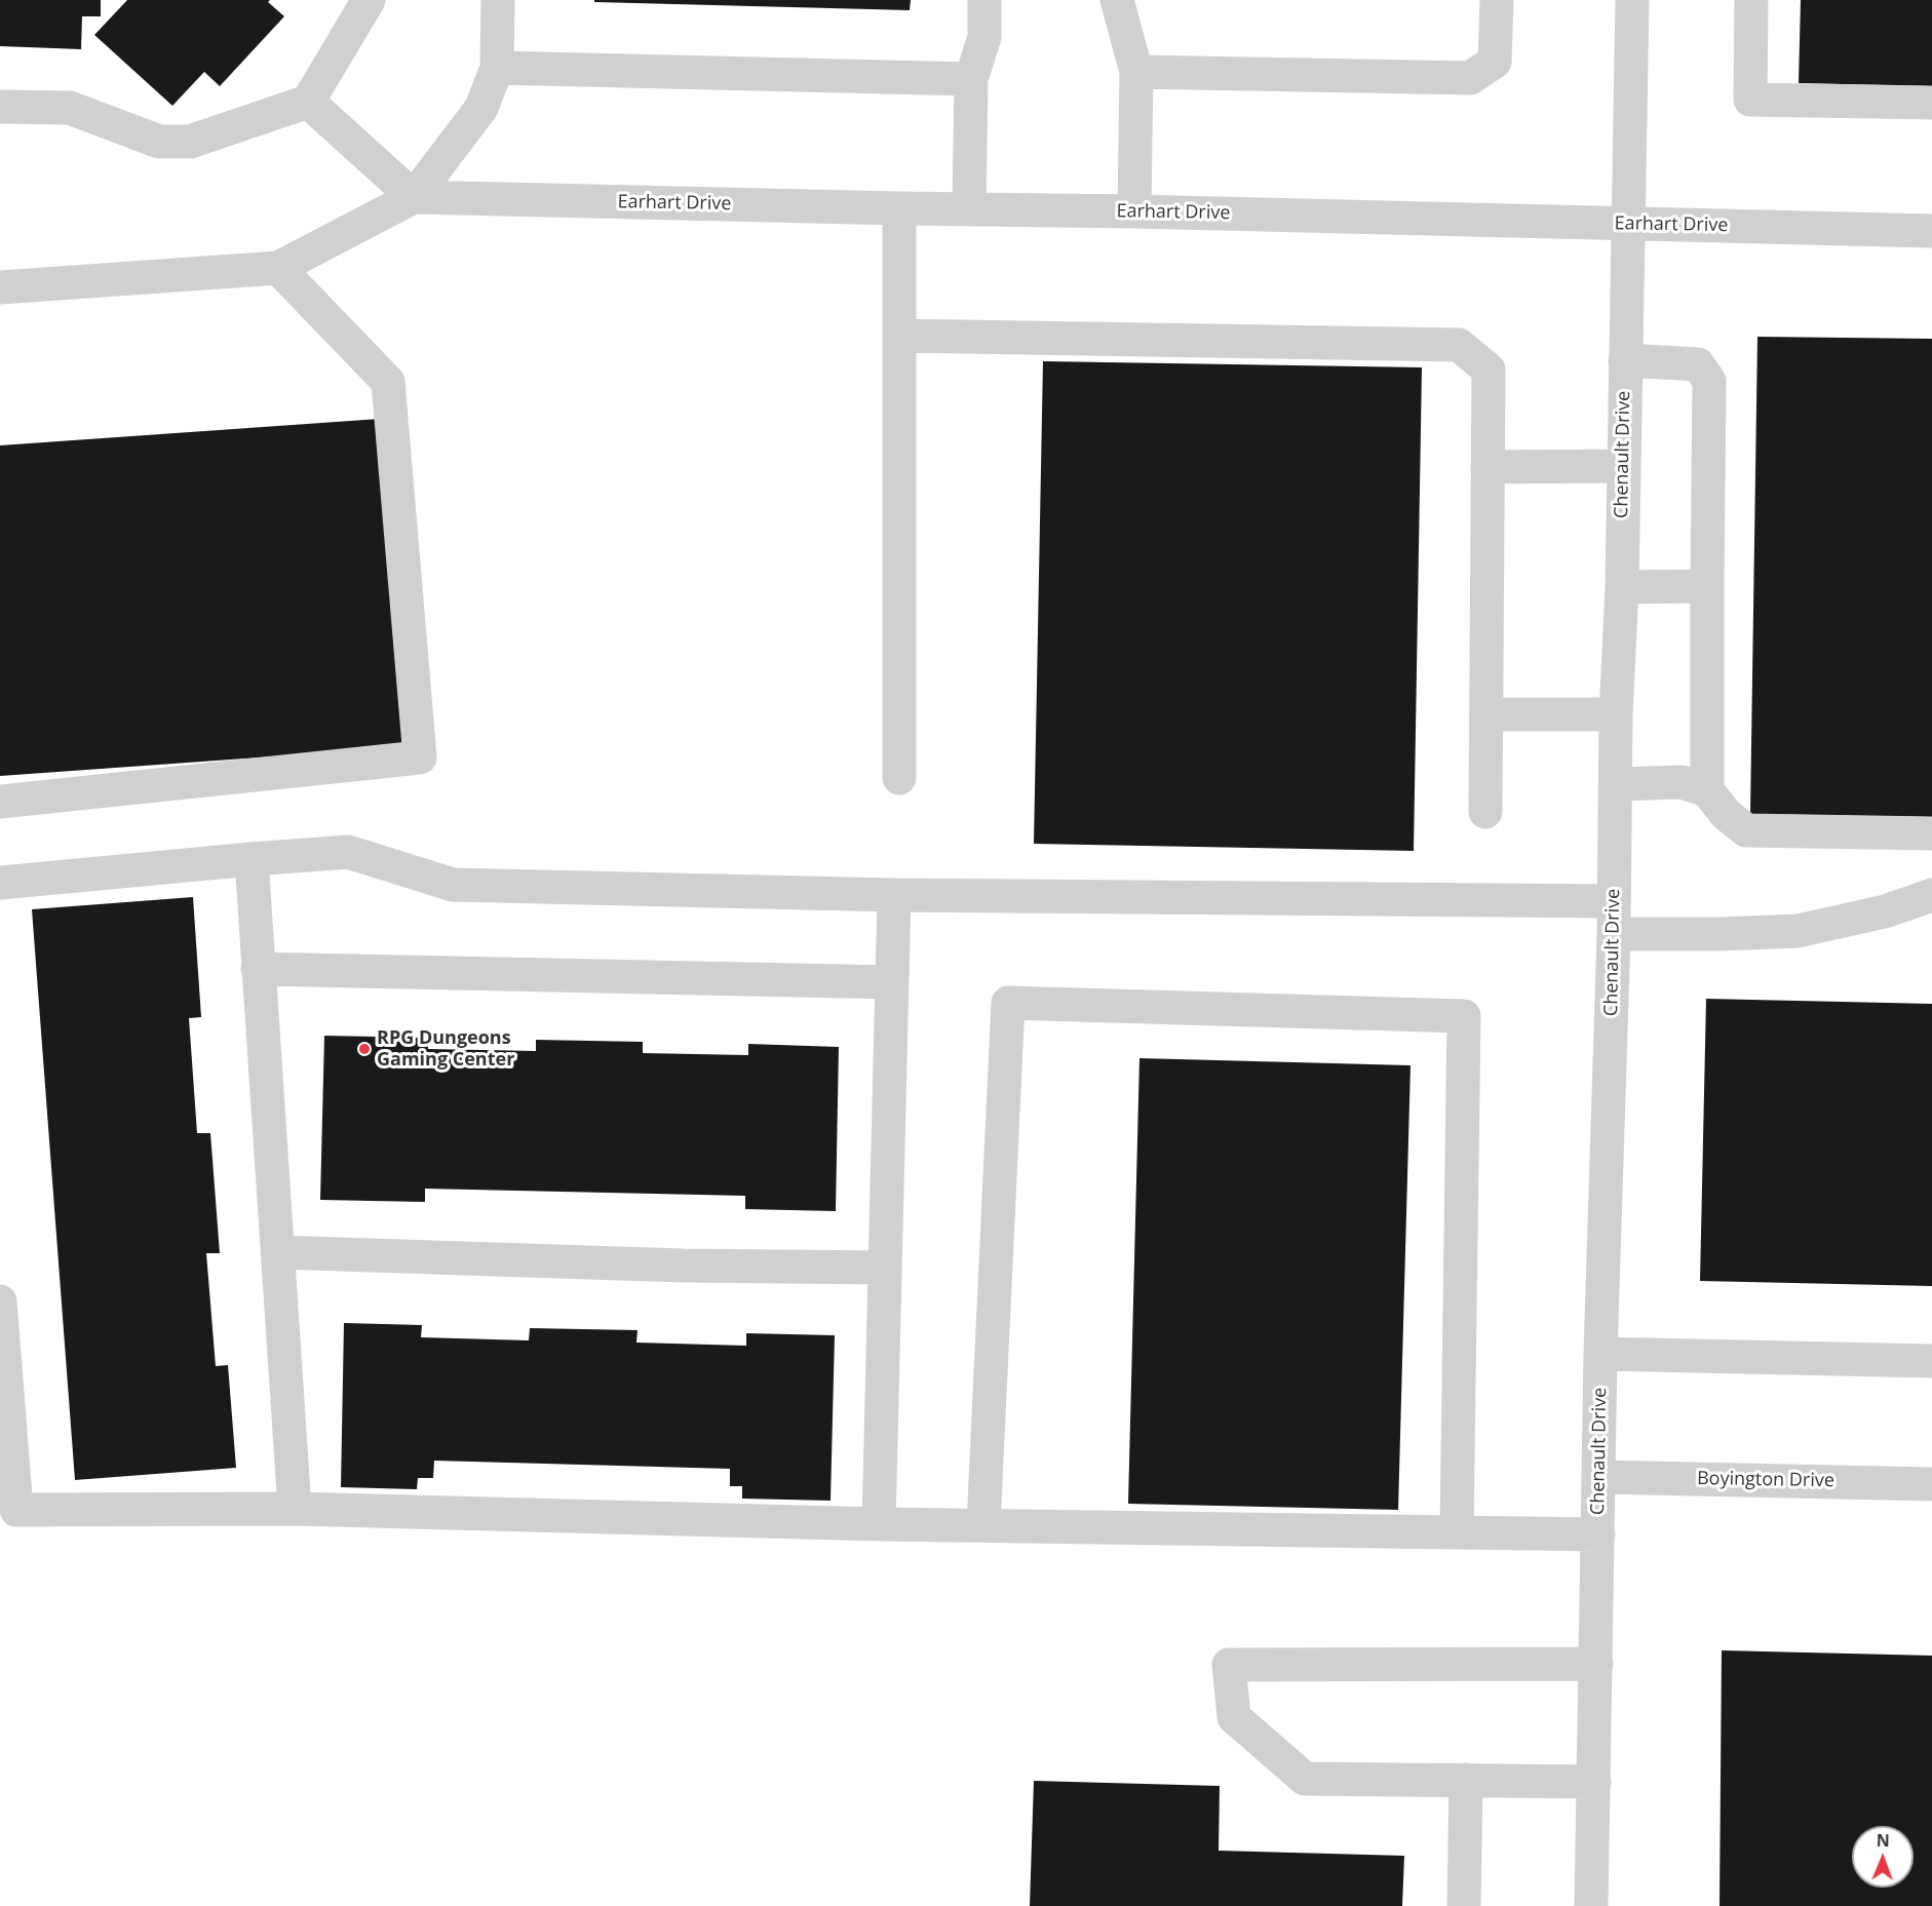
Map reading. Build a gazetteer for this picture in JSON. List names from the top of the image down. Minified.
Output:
{"streets":{"street":["Earhart Drive","Chenault Drive","Boyington Drive"]},"crossings":[["Earhart Drive","Chenault Drive"],["Chenault Drive","Boyington Drive"]],"places":["RPG Dungeons Gaming Center"],"north":"top"}
